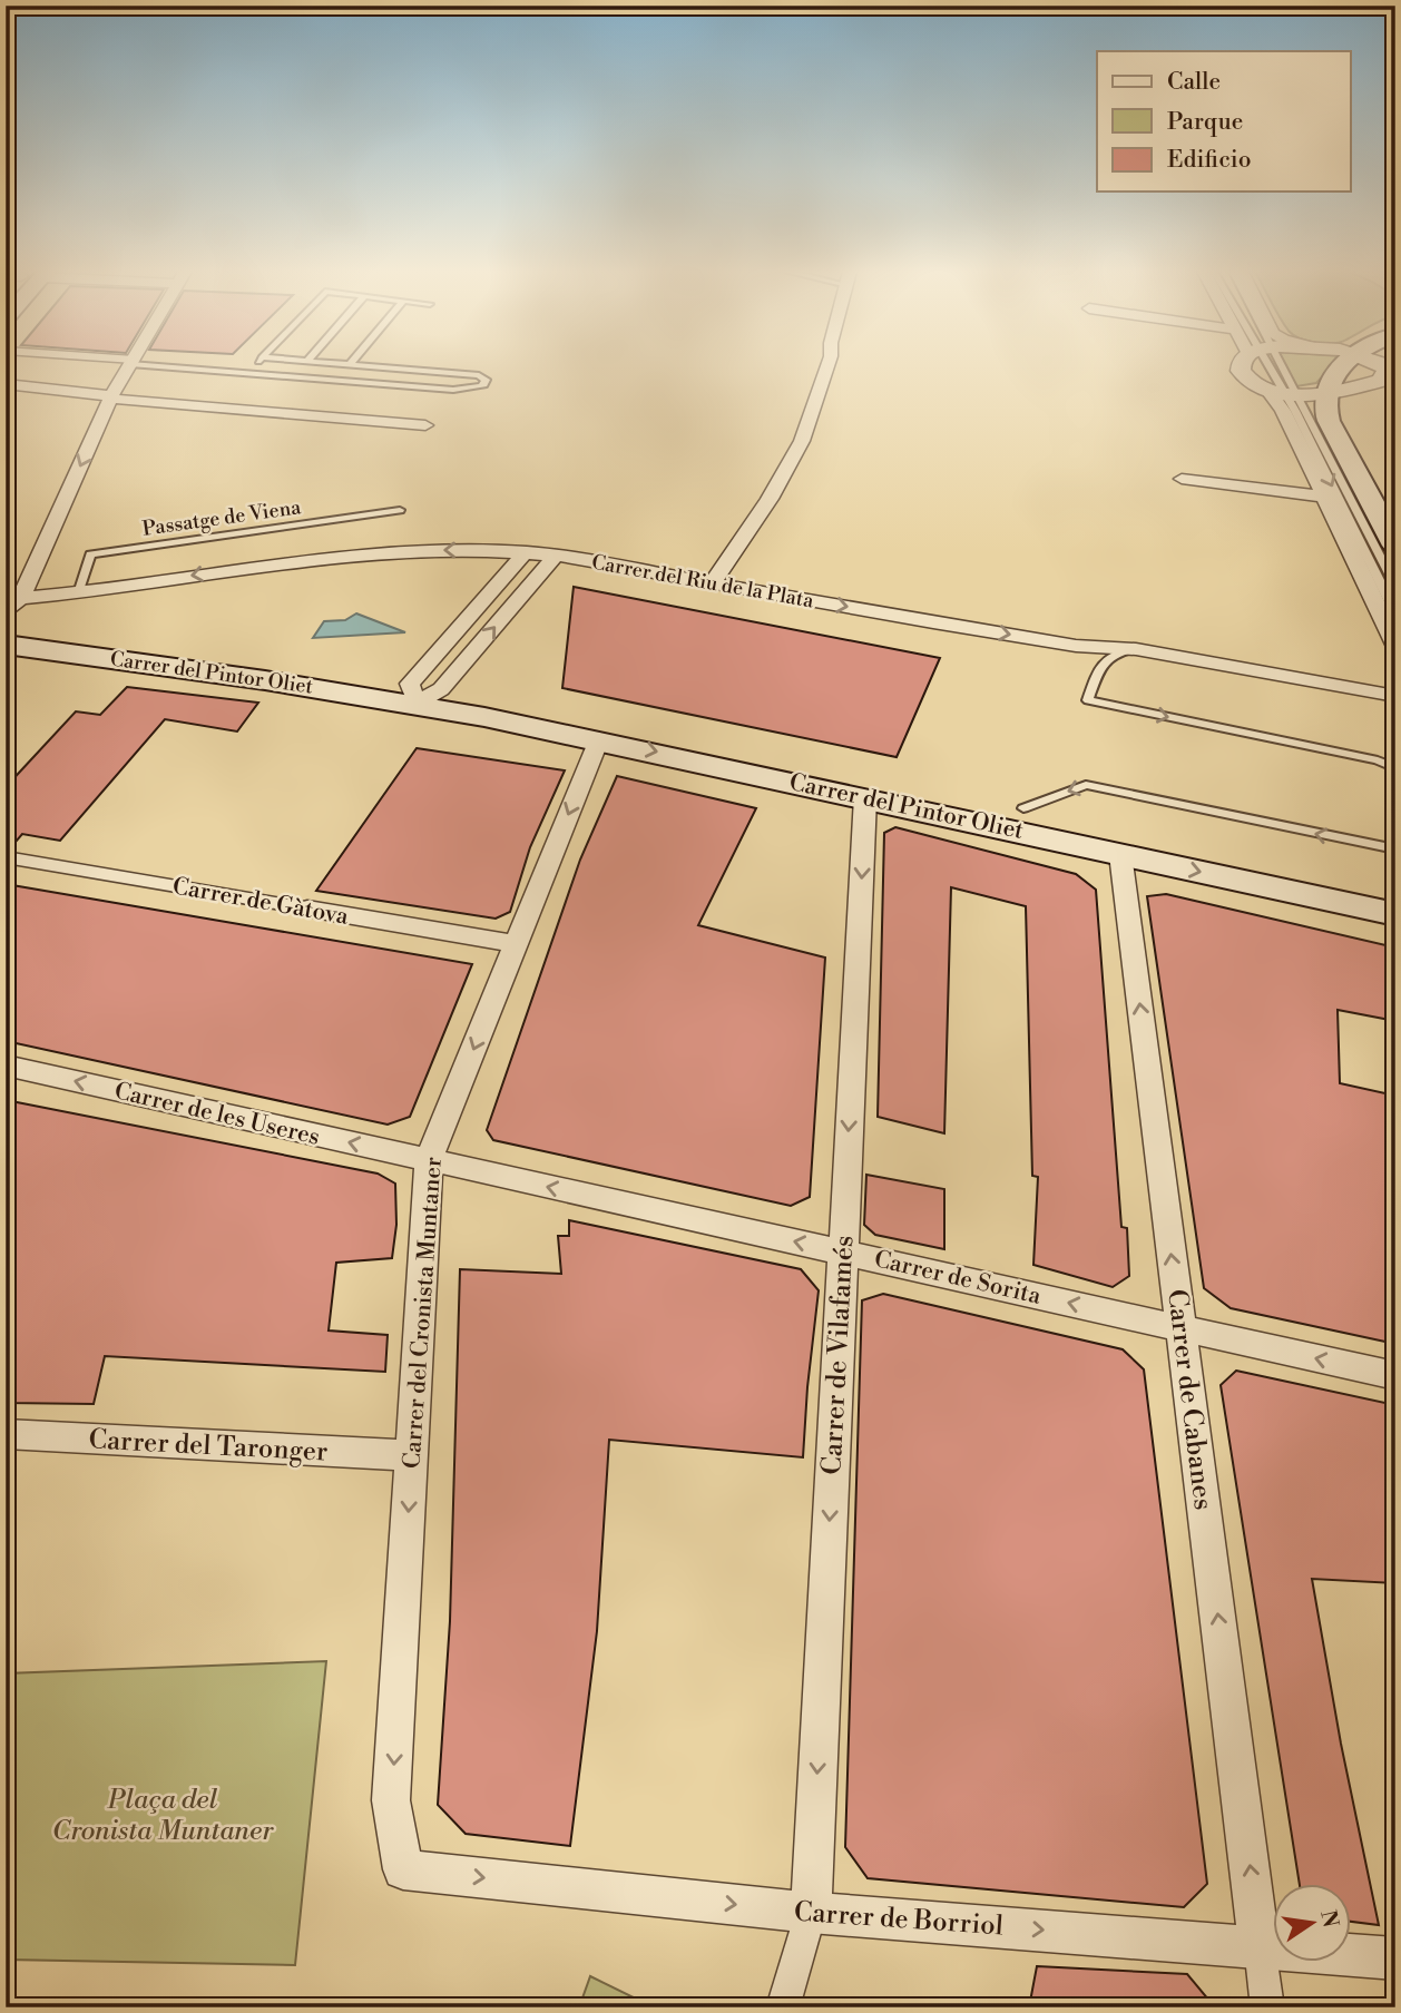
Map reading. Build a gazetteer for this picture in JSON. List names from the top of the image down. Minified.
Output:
{"streets":{"main road":["Carrer del Pintor Oliet"],"street":["Carrer del Riu de la Plata","Carrer de Gàtova","Carrer de les Useres","Carrer de Sorita","Carrer del Cronista Muntaner","Carrer de Vilafamés","Carrer de Cabanes","Carrer del Taronger","Carrer de Borriol"],"lane":["Passatge de Viena"]},"crossings":[["Passatge de Viena","Carrer del Riu de la Plata"],["Carrer del Pintor Oliet","Carrer del Cronista Muntaner"],["Carrer del Pintor Oliet","Carrer de Vilafamés"],["Carrer del Pintor Oliet","Carrer de Cabanes"],["Carrer de Gàtova","Carrer del Cronista Muntaner"],["Carrer de les Useres","Carrer de Sorita"],["Carrer de les Useres","Carrer del Cronista Muntaner"],["Carrer de Sorita","Carrer del Cronista Muntaner"],["Carrer de Sorita","Carrer de Vilafamés"],["Carrer de Sorita","Carrer de Cabanes"],["Carrer del Cronista Muntaner","Carrer del Taronger"],["Carrer del Cronista Muntaner","Carrer de Borriol"],["Carrer de Vilafamés","Carrer de Borriol"],["Carrer de Cabanes","Carrer de Borriol"]],"one_way":["Carrer de les Useres","Carrer de Sorita","Carrer del Cronista Muntaner","Carrer de Vilafamés","Carrer de Cabanes","Carrer de Borriol"],"parks":["Plaça del Cronista Muntaner"],"legend":["Calle","Parque","Edificio"],"north":"right"}
